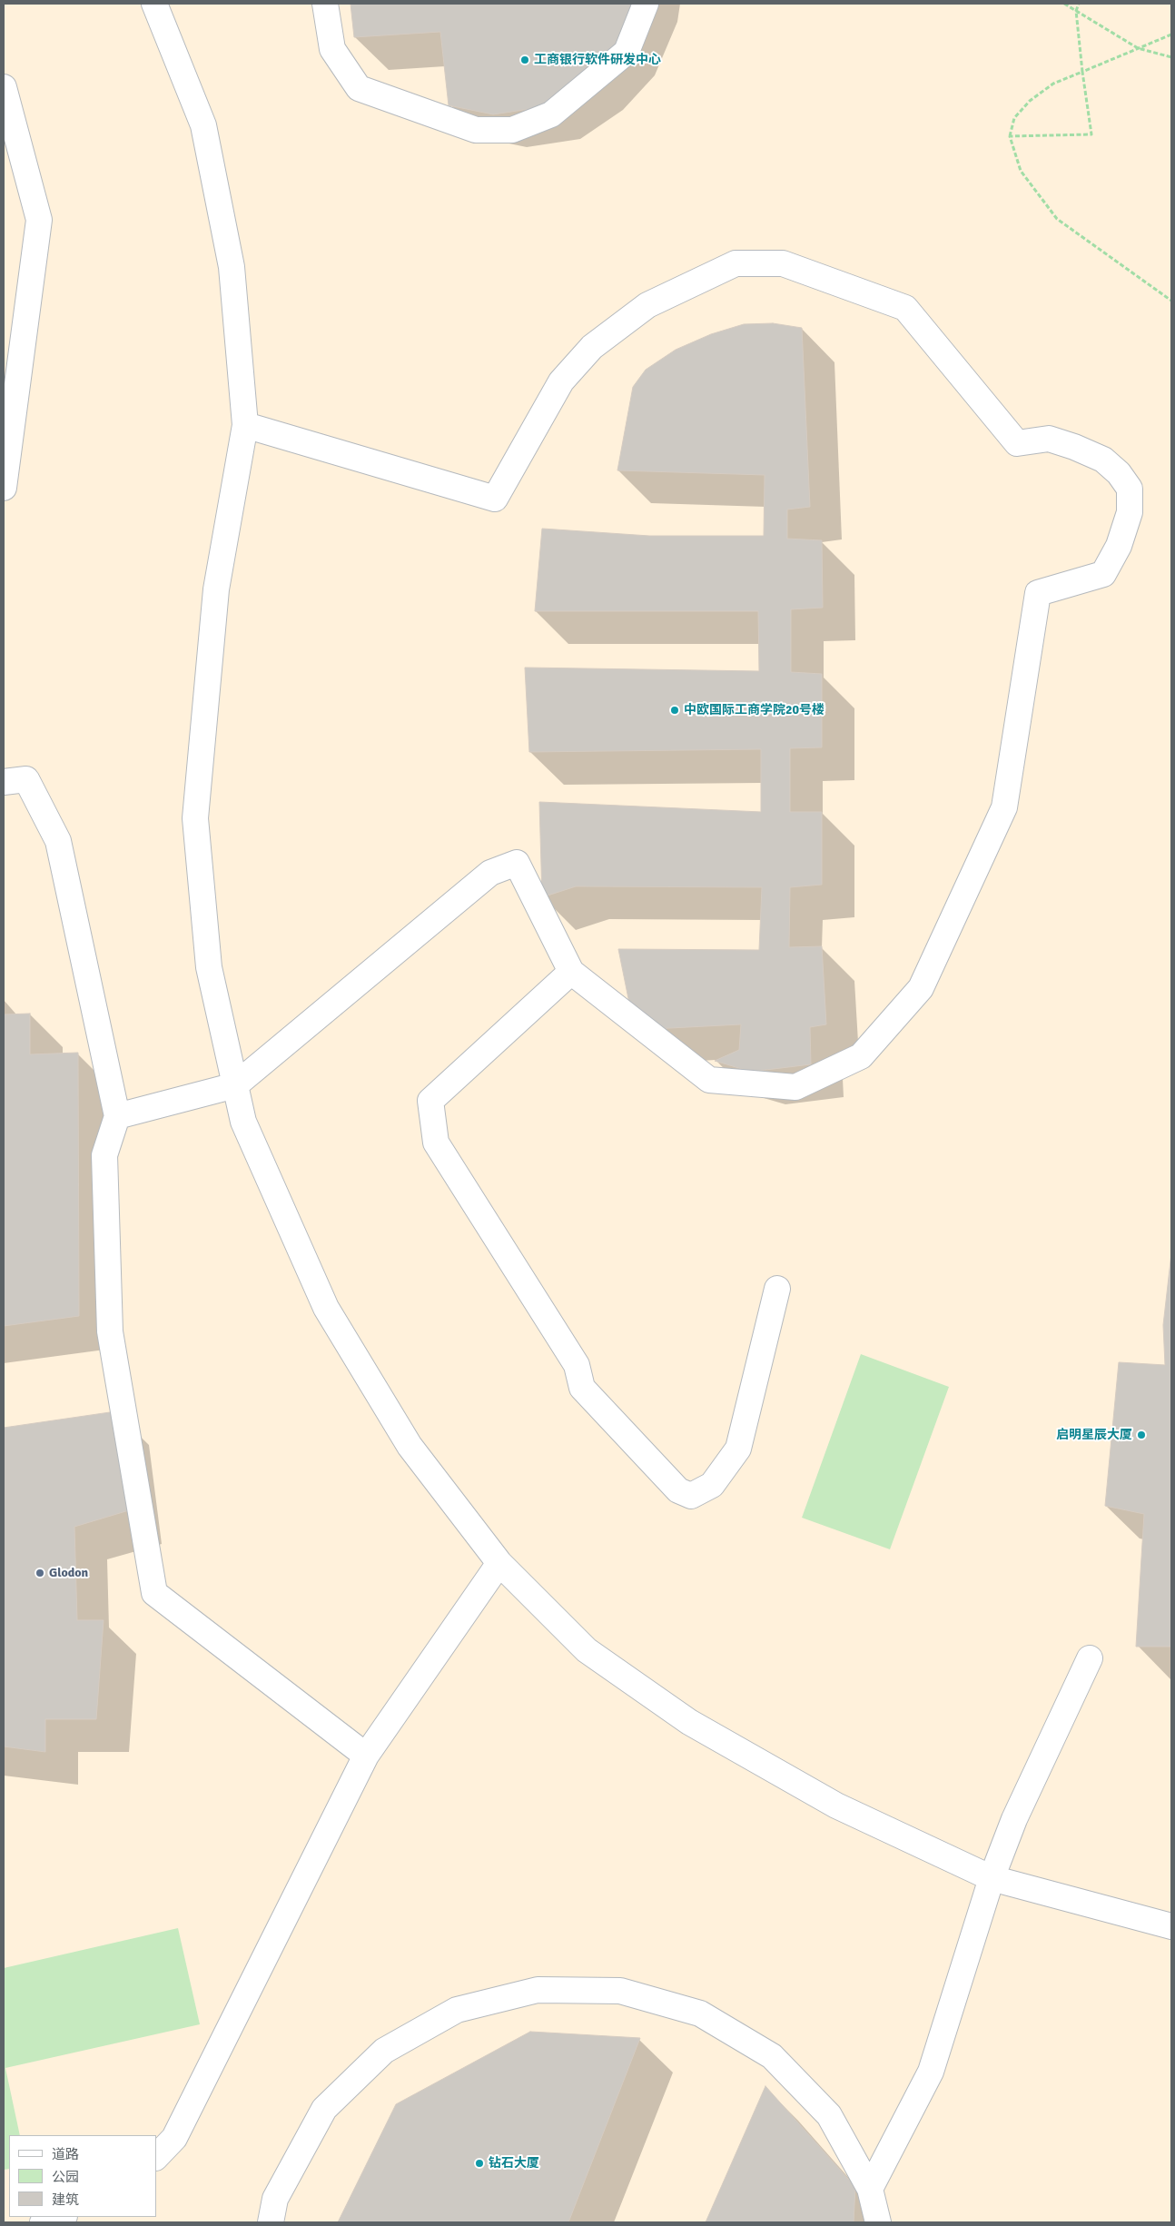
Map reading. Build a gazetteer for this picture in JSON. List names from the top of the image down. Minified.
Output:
{"places":["工商银行软件研发中心","中欧国际工商学院20号楼","启明星辰大厦","Glodon","钻石大厦"],"legend":["道路","公园","建筑"]}
